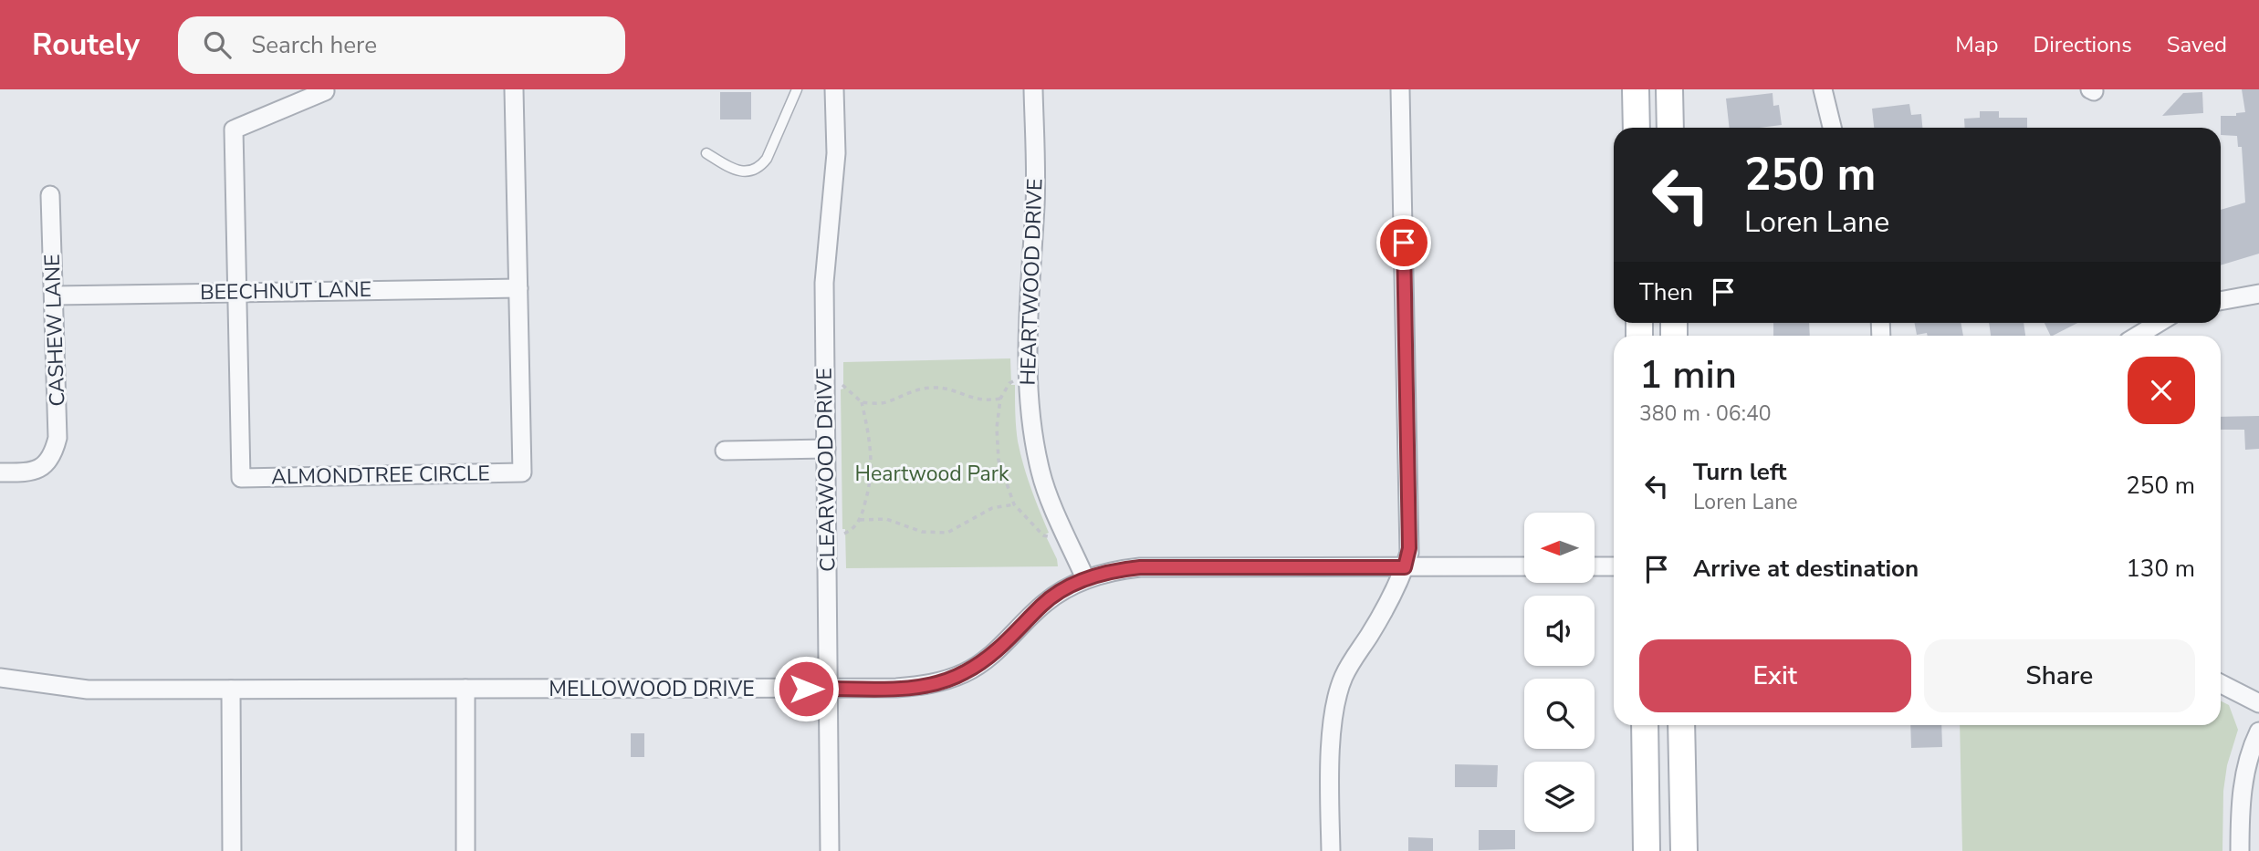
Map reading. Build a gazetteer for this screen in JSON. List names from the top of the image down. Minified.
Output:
{"streets":{"street":["HEARTWOOD DRIVE","BEECHNUT LANE","CASHEW LANE","CLEARWOOD DRIVE","ALMONDTREE CIRCLE","MELLOWOOD DRIVE"]},"crossings":[["HEARTWOOD DRIVE","MELLOWOOD DRIVE"],["BEECHNUT LANE","CASHEW LANE"],["BEECHNUT LANE","ALMONDTREE CIRCLE"],["CLEARWOOD DRIVE","MELLOWOOD DRIVE"]],"parks":["Heartwood Park"],"north":"left","page":{"header":"Routely","search":"Search here","nav":["Map","Directions","Saved"],"turn":["250 m","Loren Lane"],"then":"Then","heading":["1 min","380 m · 06:40"],"list":[{"name":"Turn left","note":"Loren Lane","value":"250 m"},{"name":"Arrive at destination","value":"130 m"}],"buttons":["Exit","Share"]}}
